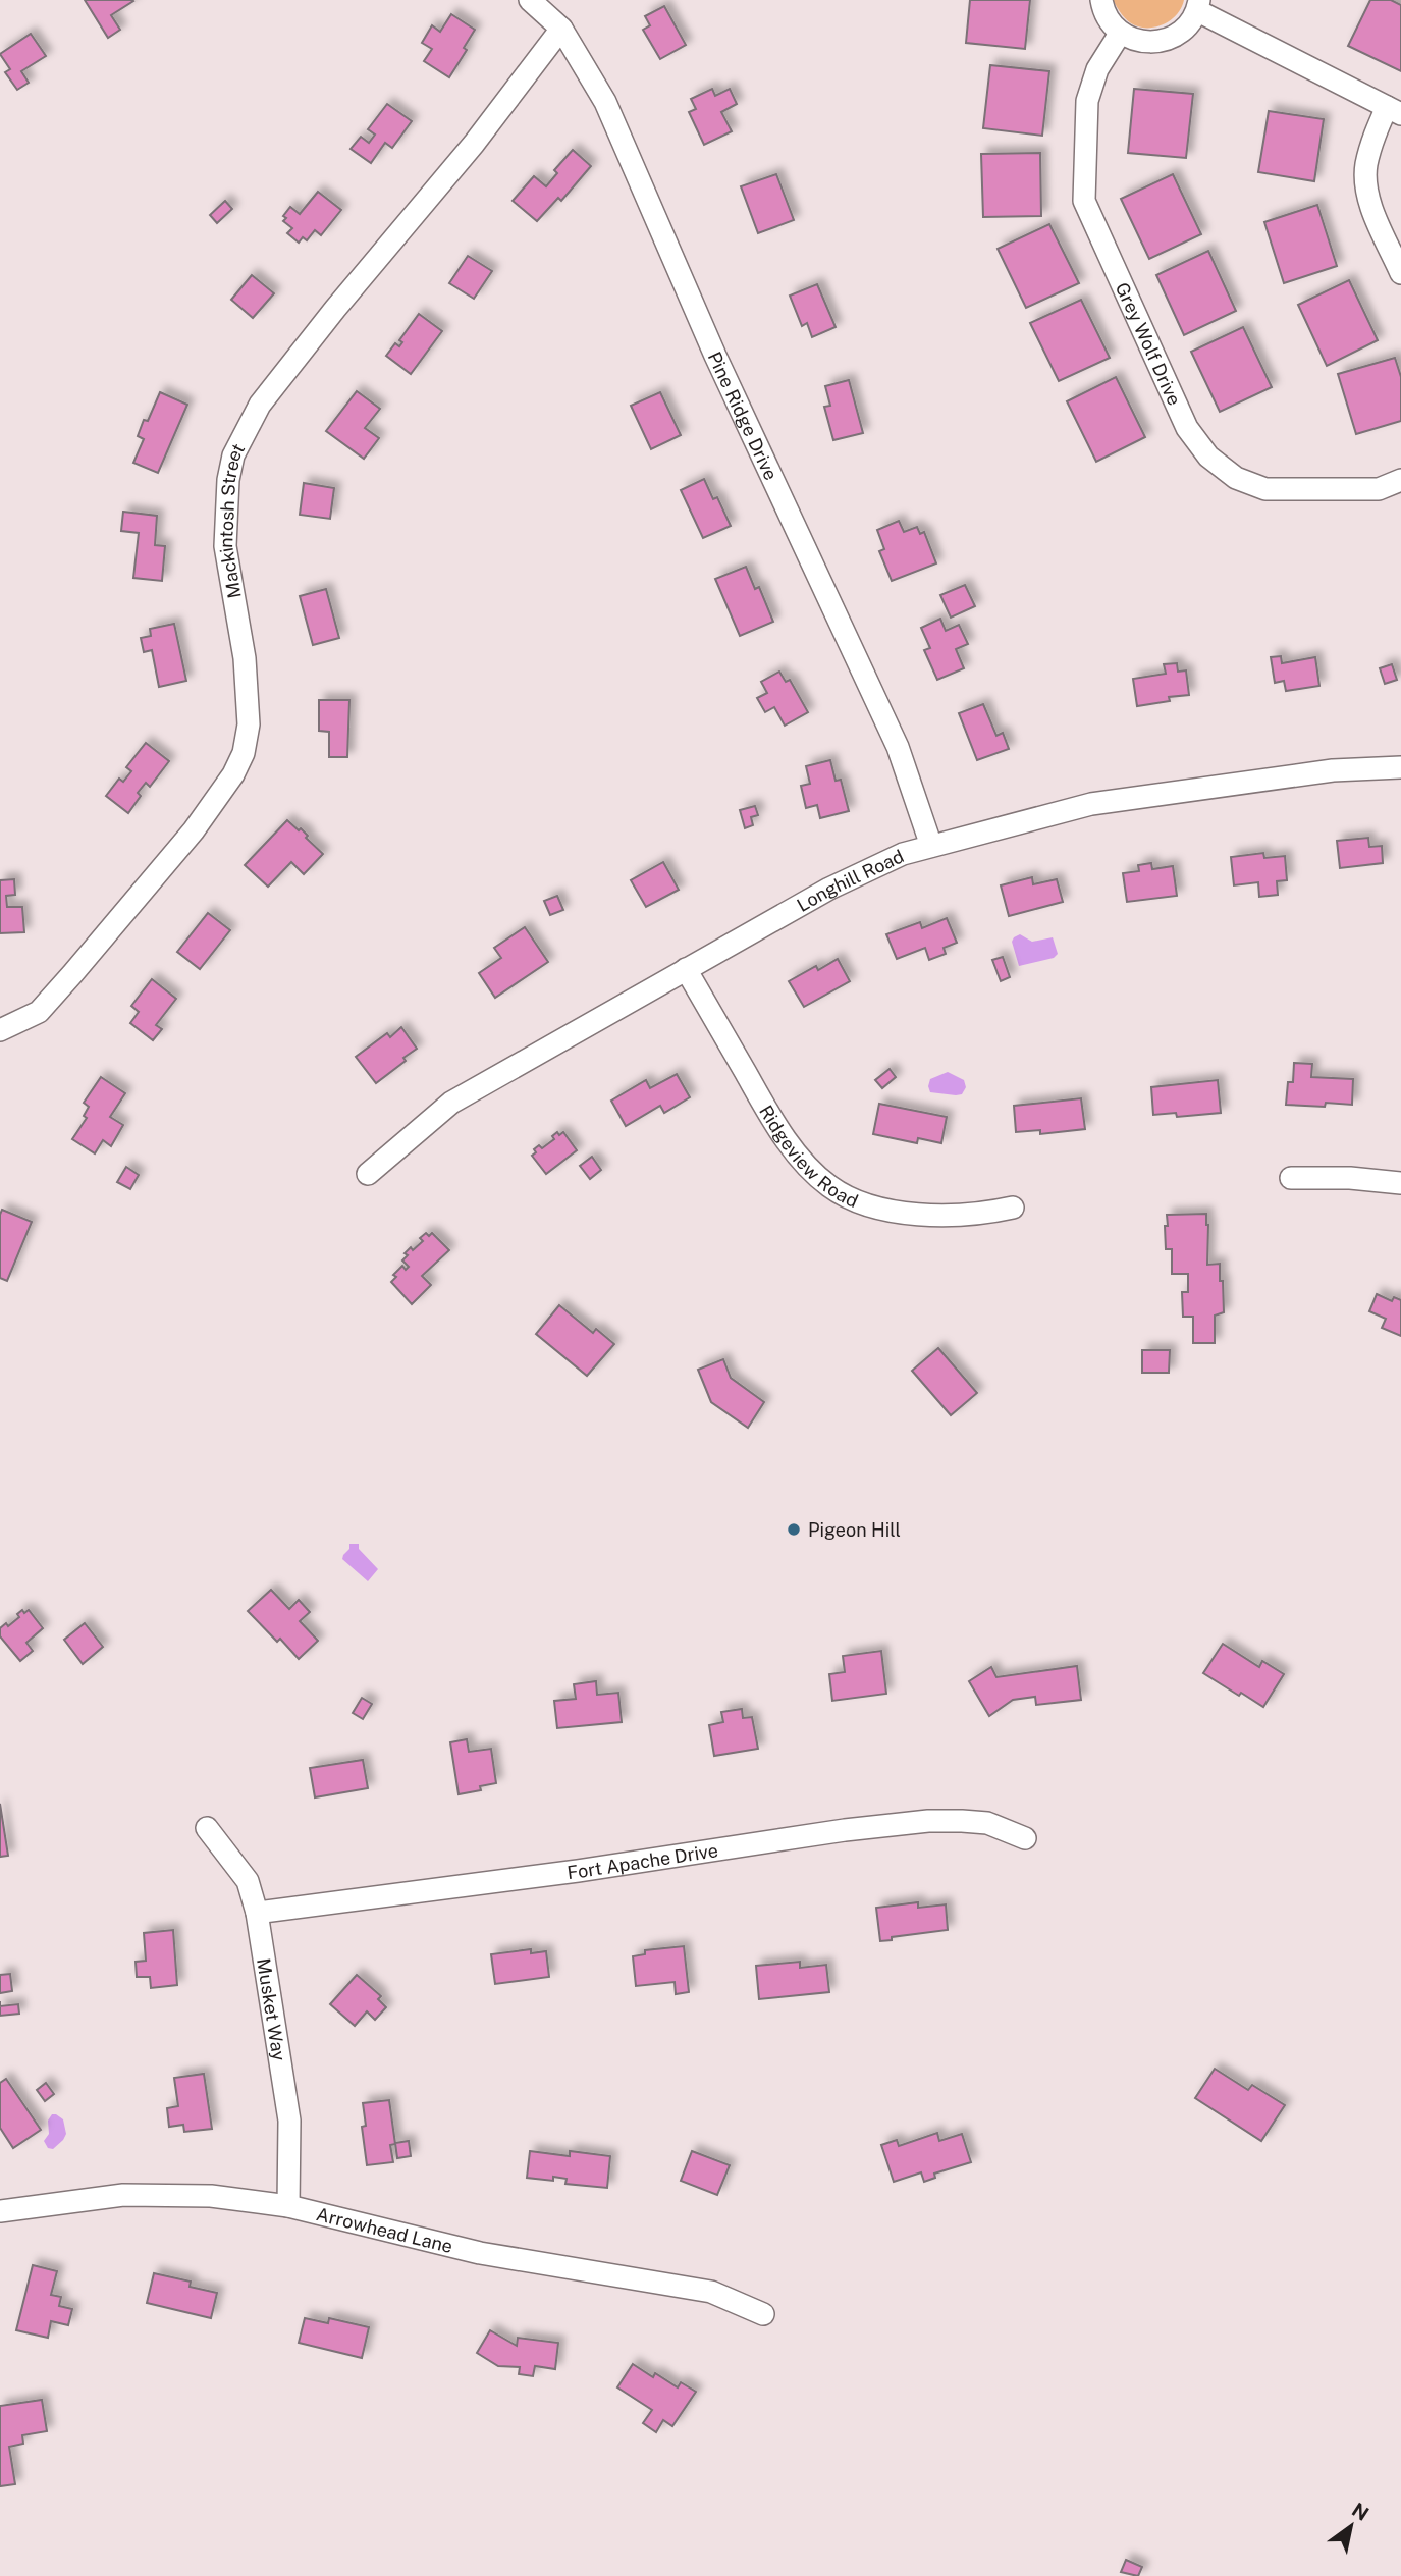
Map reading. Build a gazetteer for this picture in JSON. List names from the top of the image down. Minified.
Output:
{"streets":{"street":["Grey Wolf Drive","Pine Ridge Drive","Mackintosh Street","Longhill Road","Ridgeview Road","Fort Apache Drive","Musket Way","Arrowhead Lane"]},"crossings":[["Pine Ridge Drive","Mackintosh Street"],["Pine Ridge Drive","Longhill Road"],["Longhill Road","Ridgeview Road"],["Fort Apache Drive","Musket Way"],["Musket Way","Arrowhead Lane"]],"places":["Pigeon Hill"],"north":"top right"}
